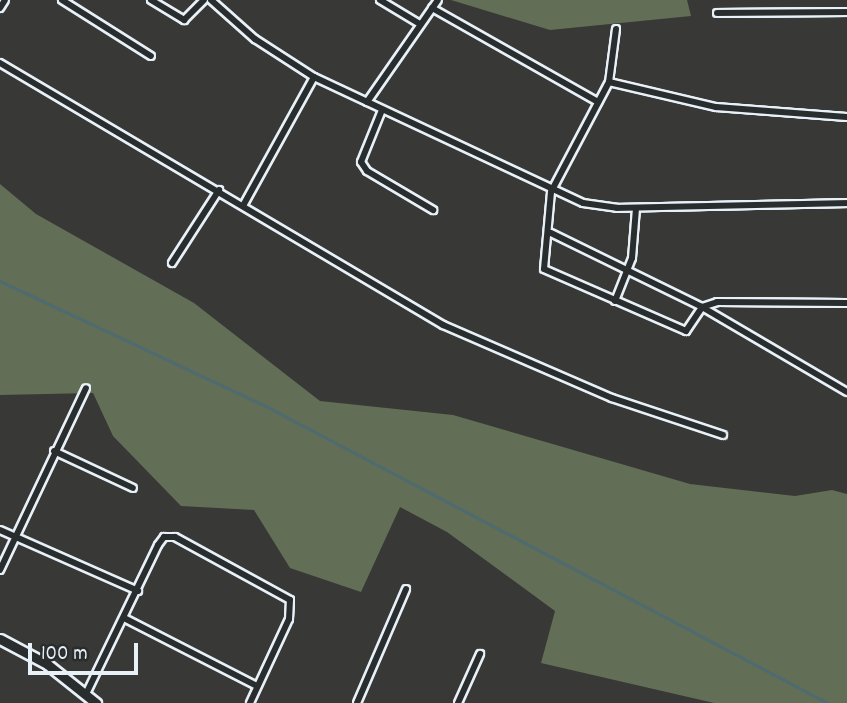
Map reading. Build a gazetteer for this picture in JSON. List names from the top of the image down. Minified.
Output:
{"scale_bar":"100 m"}
